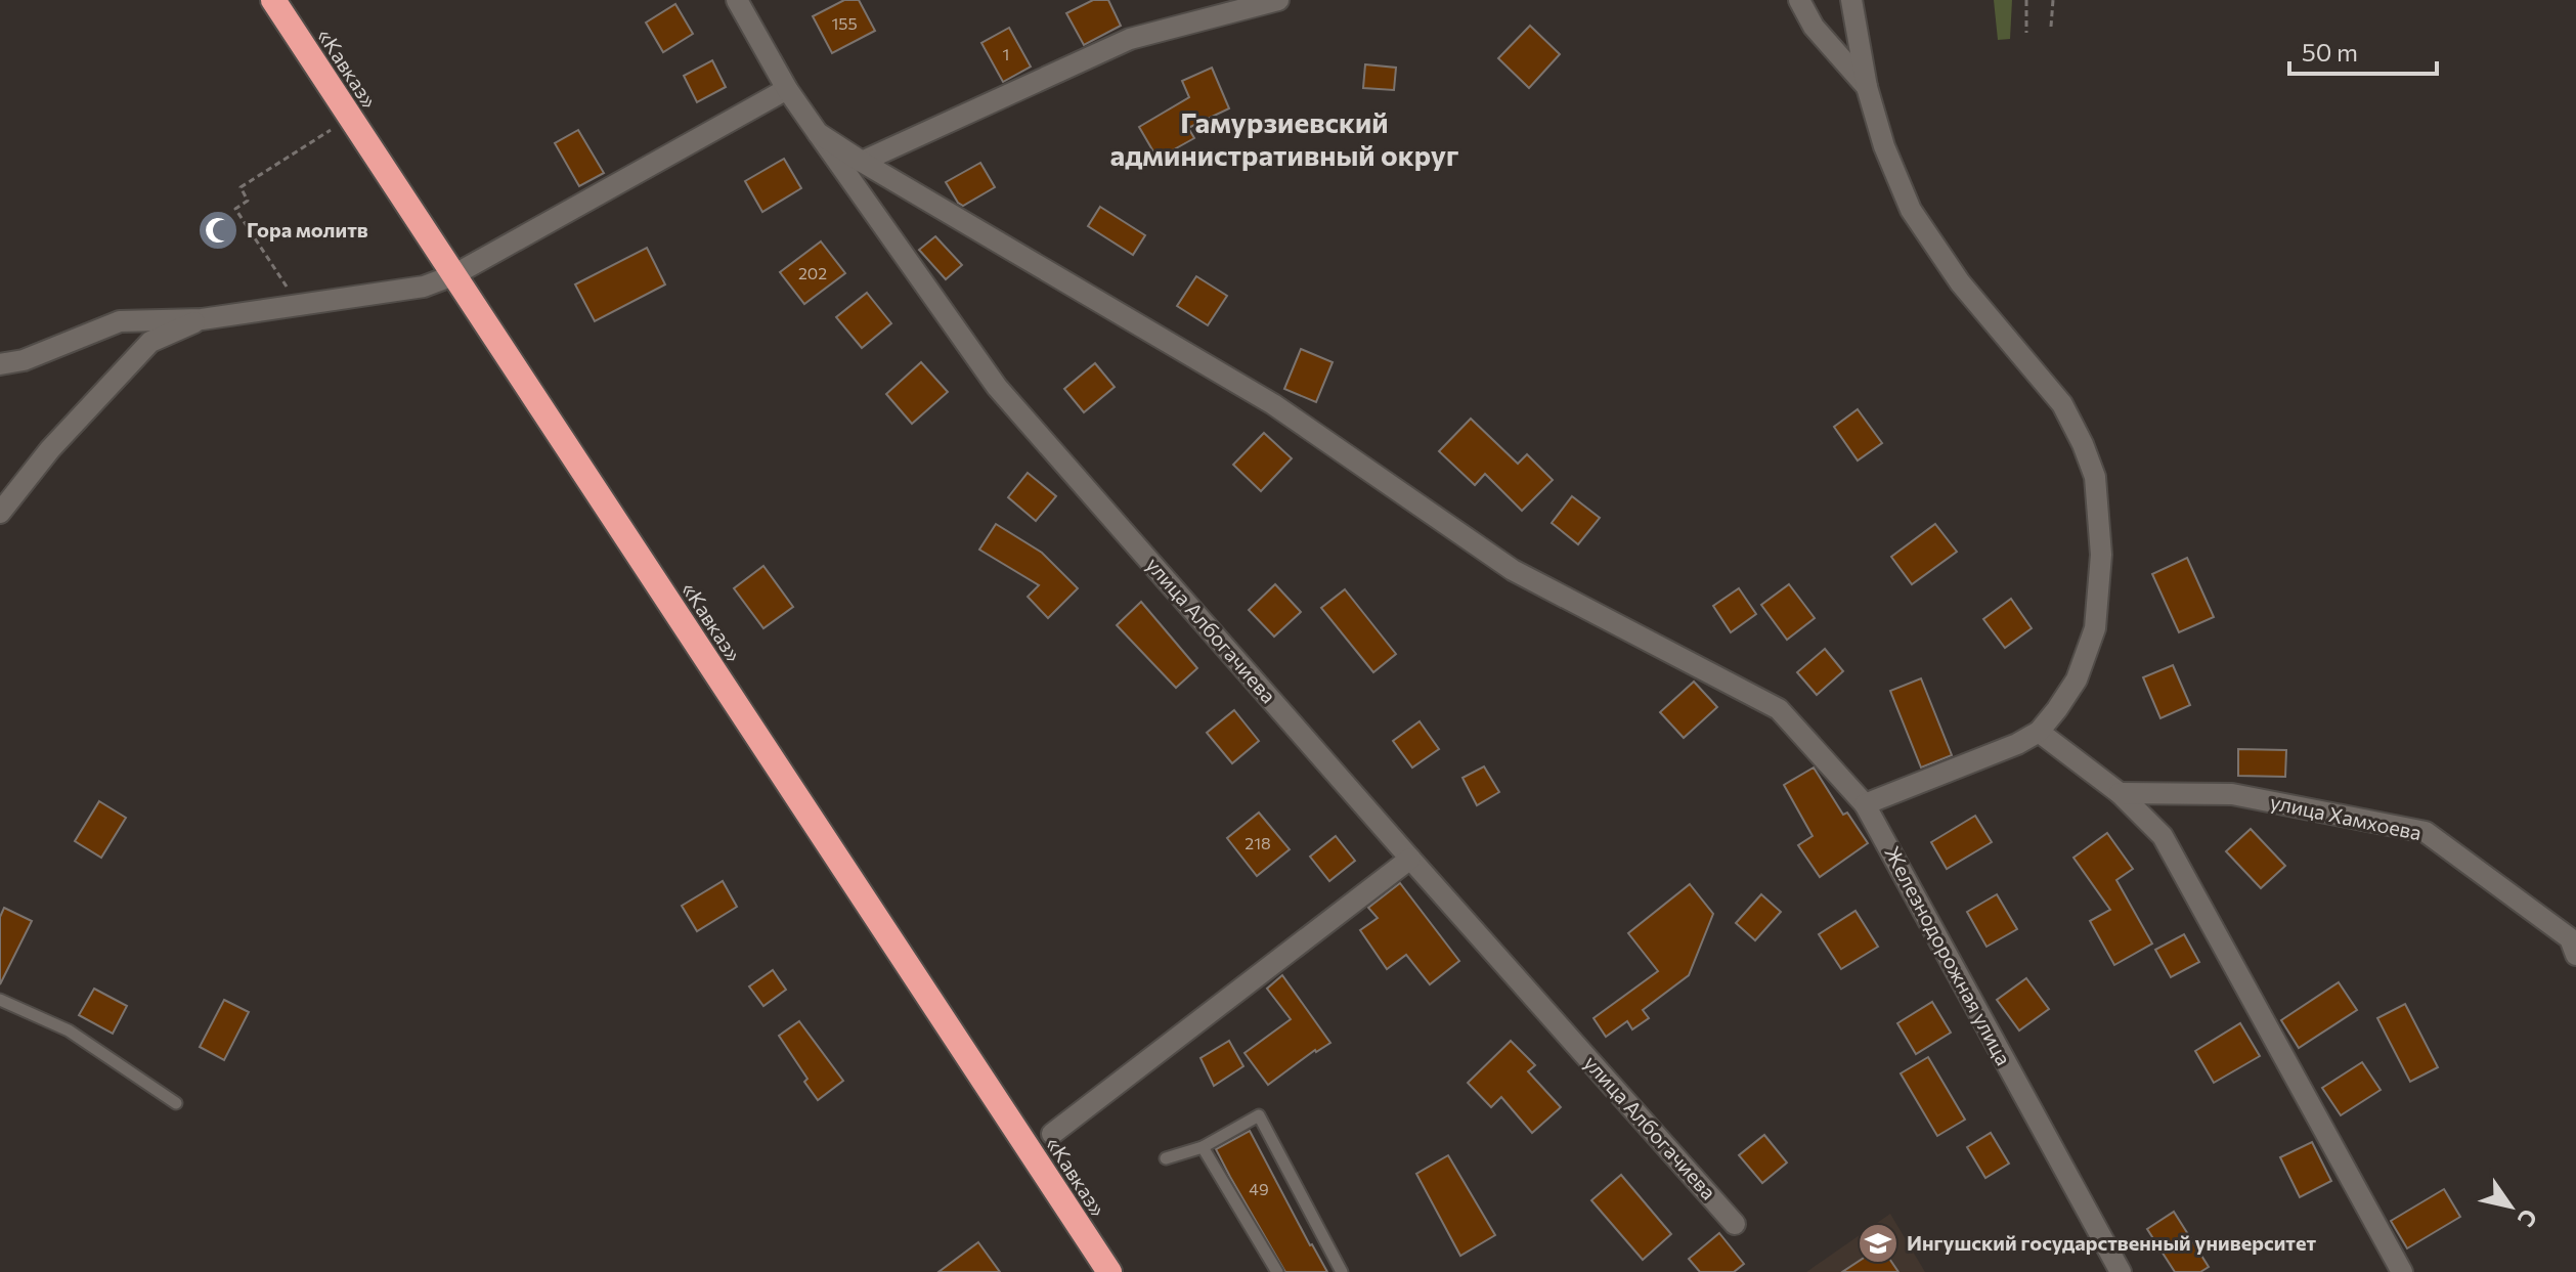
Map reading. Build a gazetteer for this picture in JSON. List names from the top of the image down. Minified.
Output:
{"streets":{"highway":["«Кавказ»"],"street":["улица Албогачиева","улица Хамхоева","Железнодорожная улица"]},"crossings":[["улица Албогачиева","Железнодорожная улица"]],"districts":["Гамурзиевский административный округ"],"places":{"mosque":["Гора молитв"],"school or university":["Ингушский государственный университет"]},"house_numbers":["155","1","202","218","49"],"scale_bar":"50 m","north":"bottom right"}
